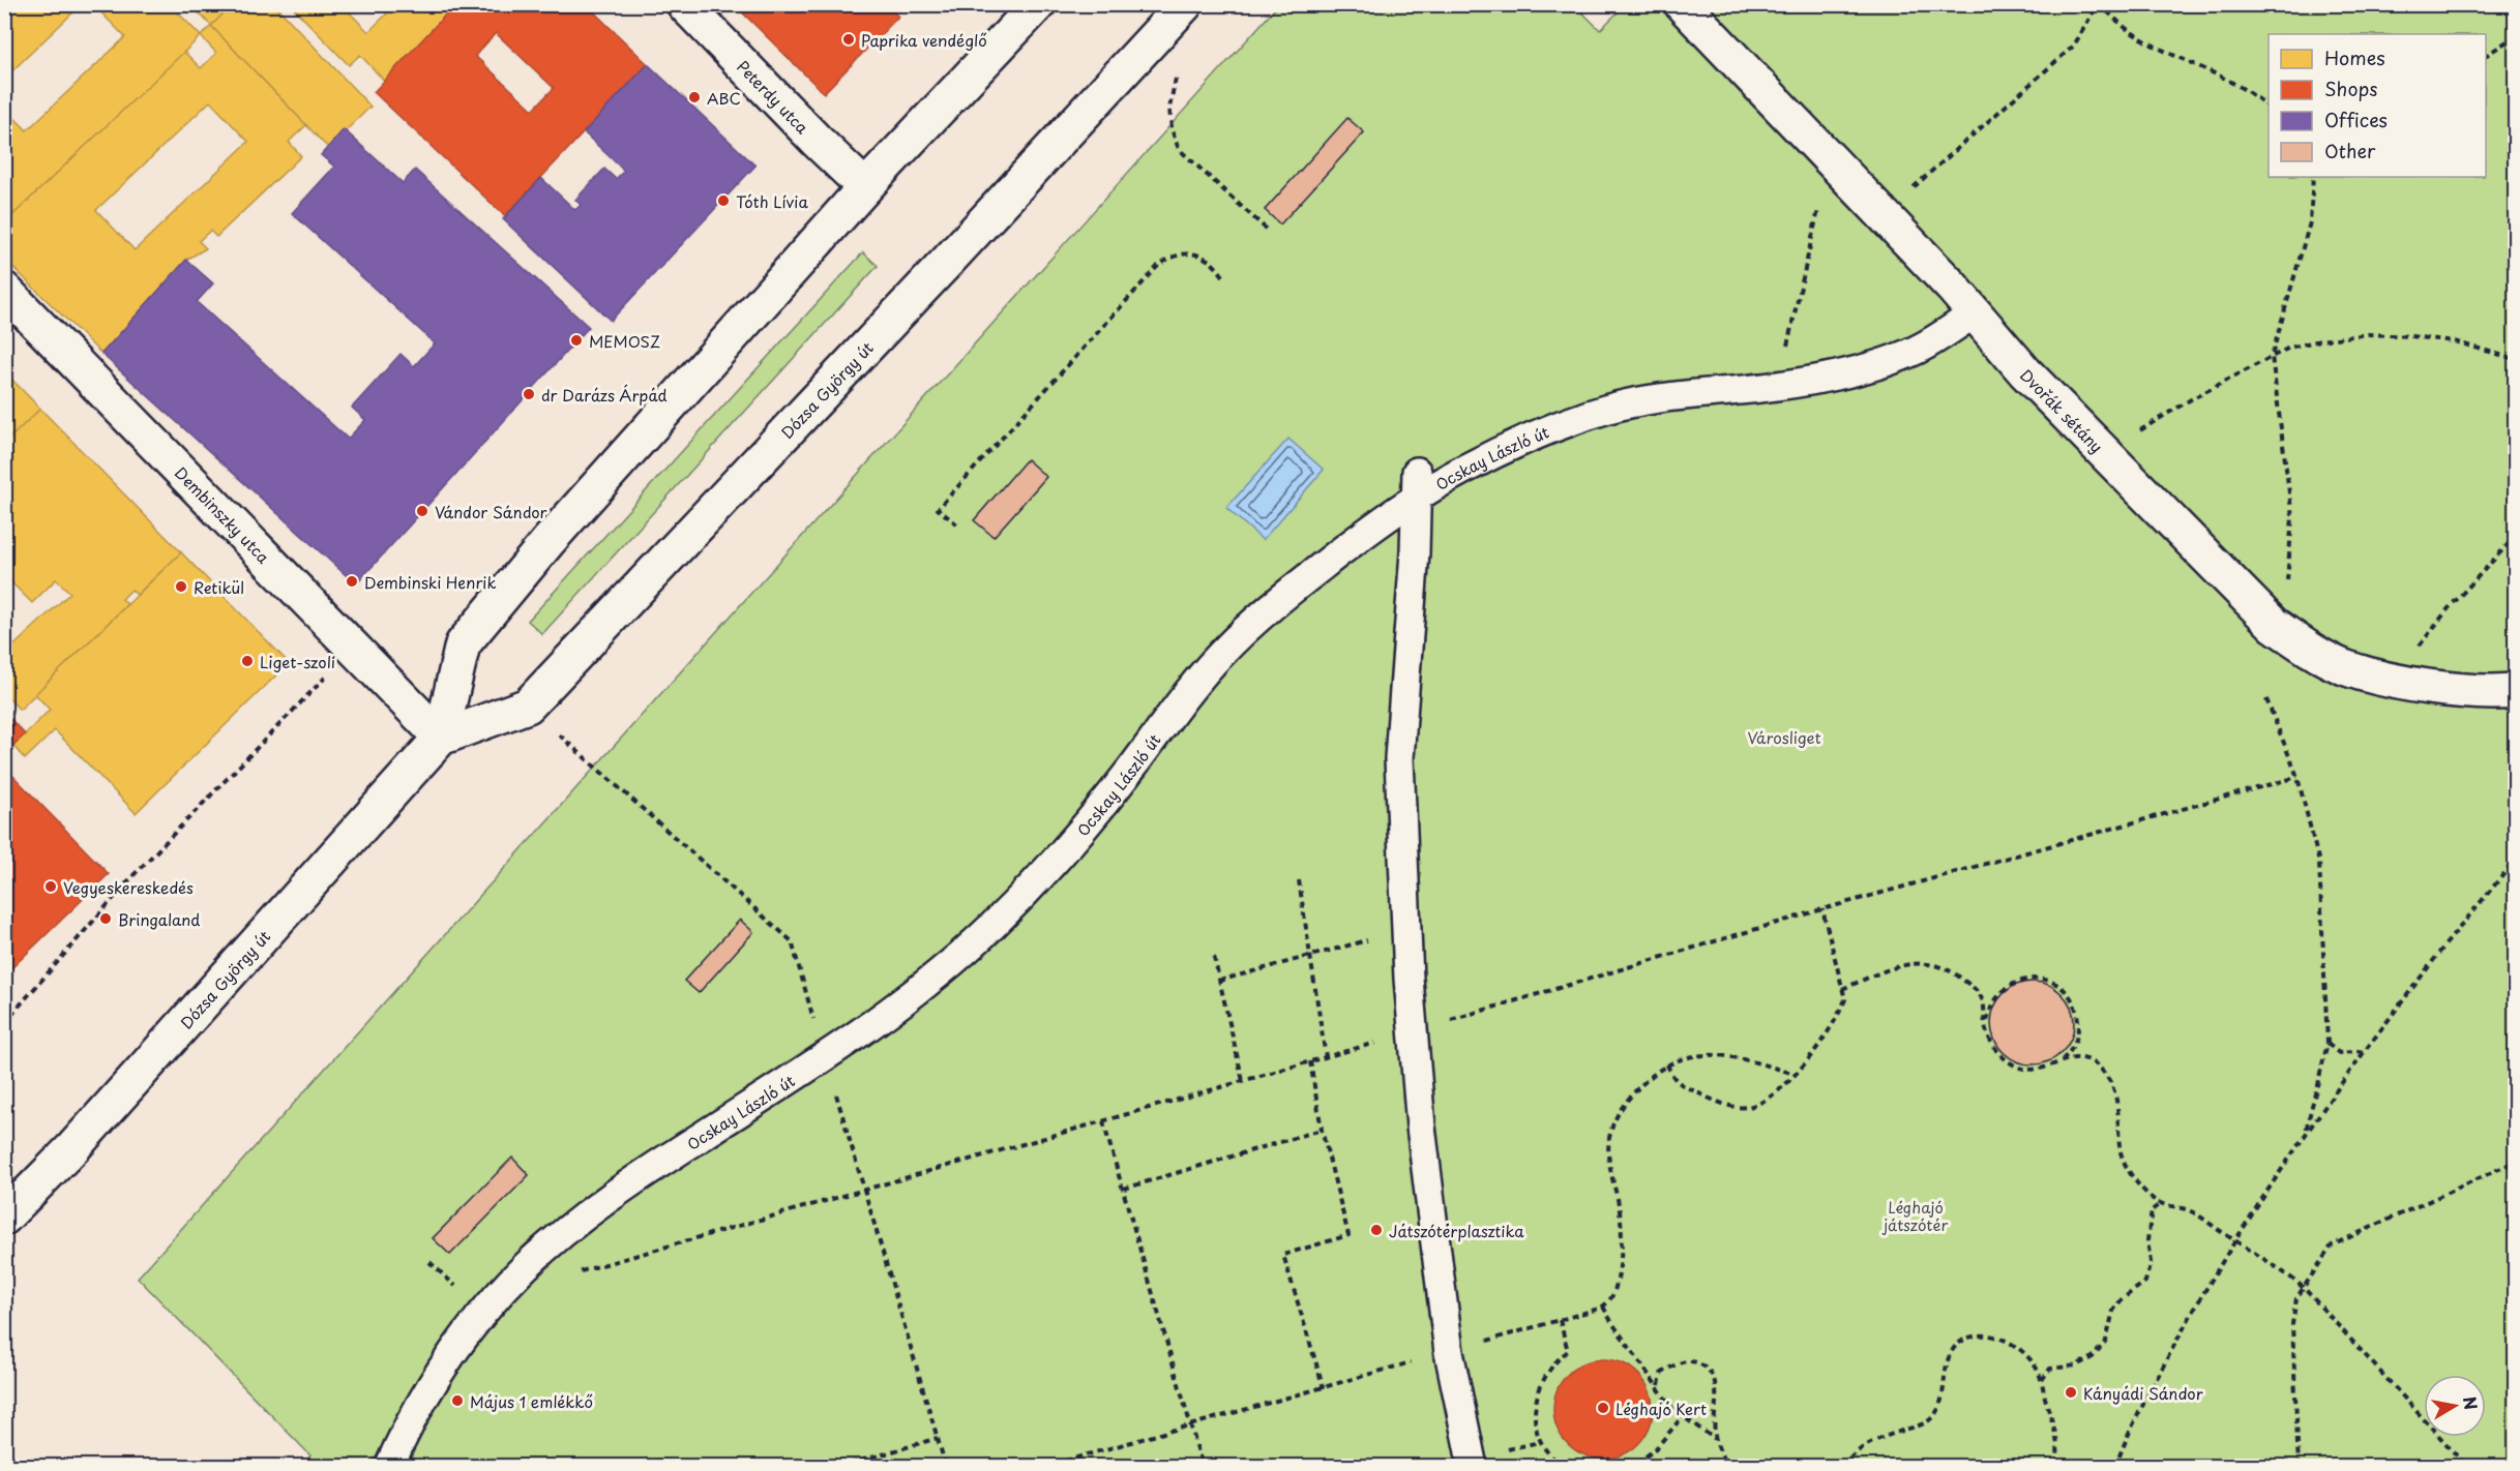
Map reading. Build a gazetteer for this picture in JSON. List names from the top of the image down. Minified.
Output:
{"streets":{"main road":["Peterdy utca","Dózsa György út","Dvořák sétány","Dembinszky utca"],"street":["Ocskay László út"]},"crossings":[["Peterdy utca","Dózsa György út"],["Dózsa György út","Dembinszky utca"],["Dvořák sétány","Ocskay László út"]],"parks":["Városliget","Léghajó játszótér"],"places":["Paprika vendéglő","ABC","Tóth Lívia","MEMOSZ","dr Darázs Árpád","Vándor Sándor","Dembinski Henrik","Retikül","Liget-szoli","Vegyeskereskedés","Bringaland","Játszótérplasztika","Kányádi Sándor","Május 1 emlékkő","Léghajó Kert"],"legend":["Homes","Shops","Offices","Other"],"north":"right"}
